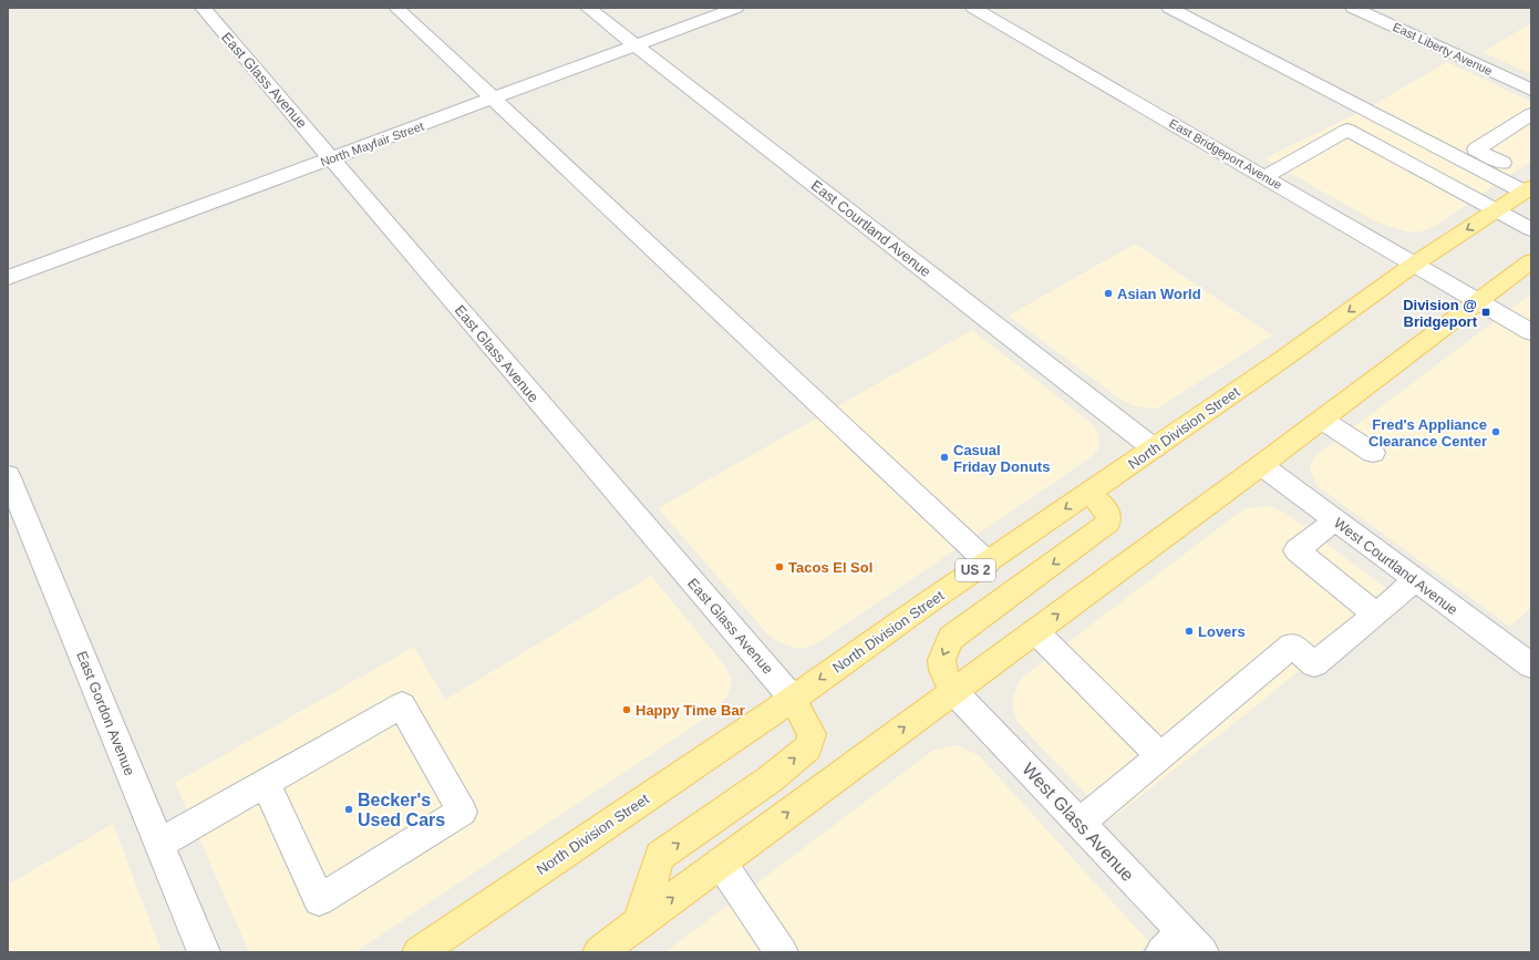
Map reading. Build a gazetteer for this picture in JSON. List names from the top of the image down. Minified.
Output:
{"streets":{"main road":["North Division Street","US 2"],"street":["East Liberty Avenue","East Glass Avenue","North Mayfair Street","East Bridgeport Avenue","East Courtland Avenue","West Courtland Avenue","East Gordon Avenue","West Glass Avenue"]},"crossings":[["East Glass Avenue","North Mayfair Street"],["East Glass Avenue","North Division Street"],["North Mayfair Street","East Courtland Avenue"],["East Bridgeport Avenue","North Division Street"],["East Courtland Avenue","North Division Street"]],"places":{"other":["Asian World","Fred's Appliance Clearance Center","Casual Friday Donuts","Tacos El Sol","Lovers","Happy Time Bar","Becker's Used Cars"],"transit":["Division @ Bridgeport"]}}
